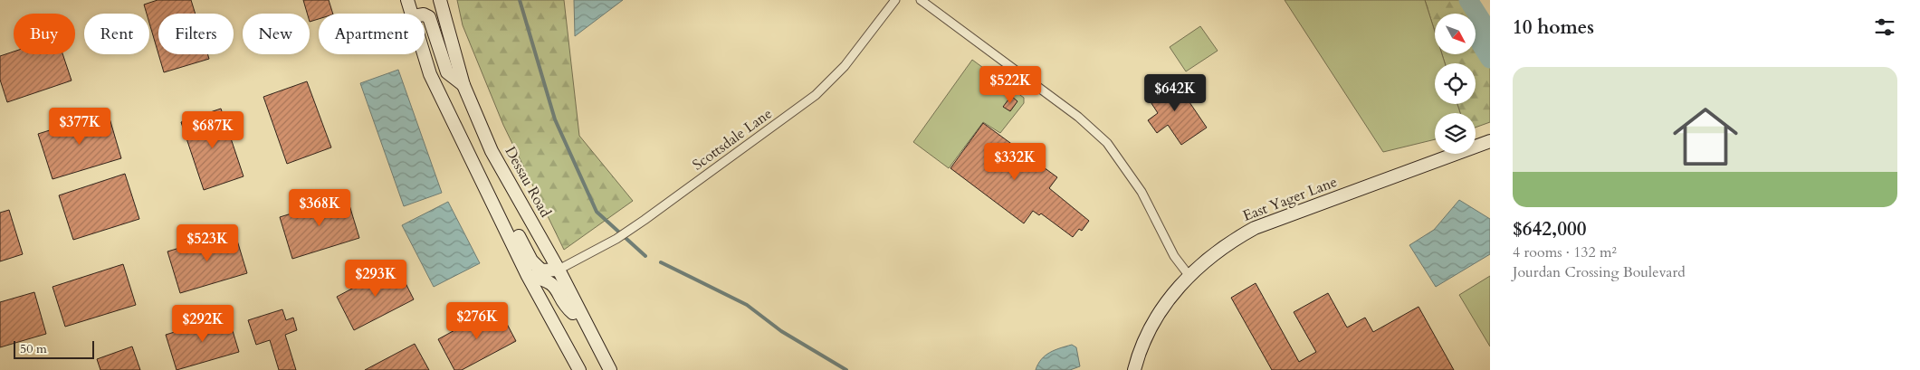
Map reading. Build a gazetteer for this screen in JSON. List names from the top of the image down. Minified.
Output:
{"streets":{"main road":["Dessau Road","East Yager Lane"],"street":["Scottsdale Lane"]},"crossings":[["Scottsdale Lane","Dessau Road"]],"scale_bar":"50 m","north":"bottom right","page":{"heading":"10 homes","chip":["Buy","Rent","Filters","New","Apartment"],"list":[{"name":"$642,000","note":"4 rooms · 132 m² · Jourdan Crossing Boulevard"}],"price":["$522K","$642K","$377K","$687K","$332K","$368K","$523K","$293K","$276K","$292K"],"scale":"50 m"}}
